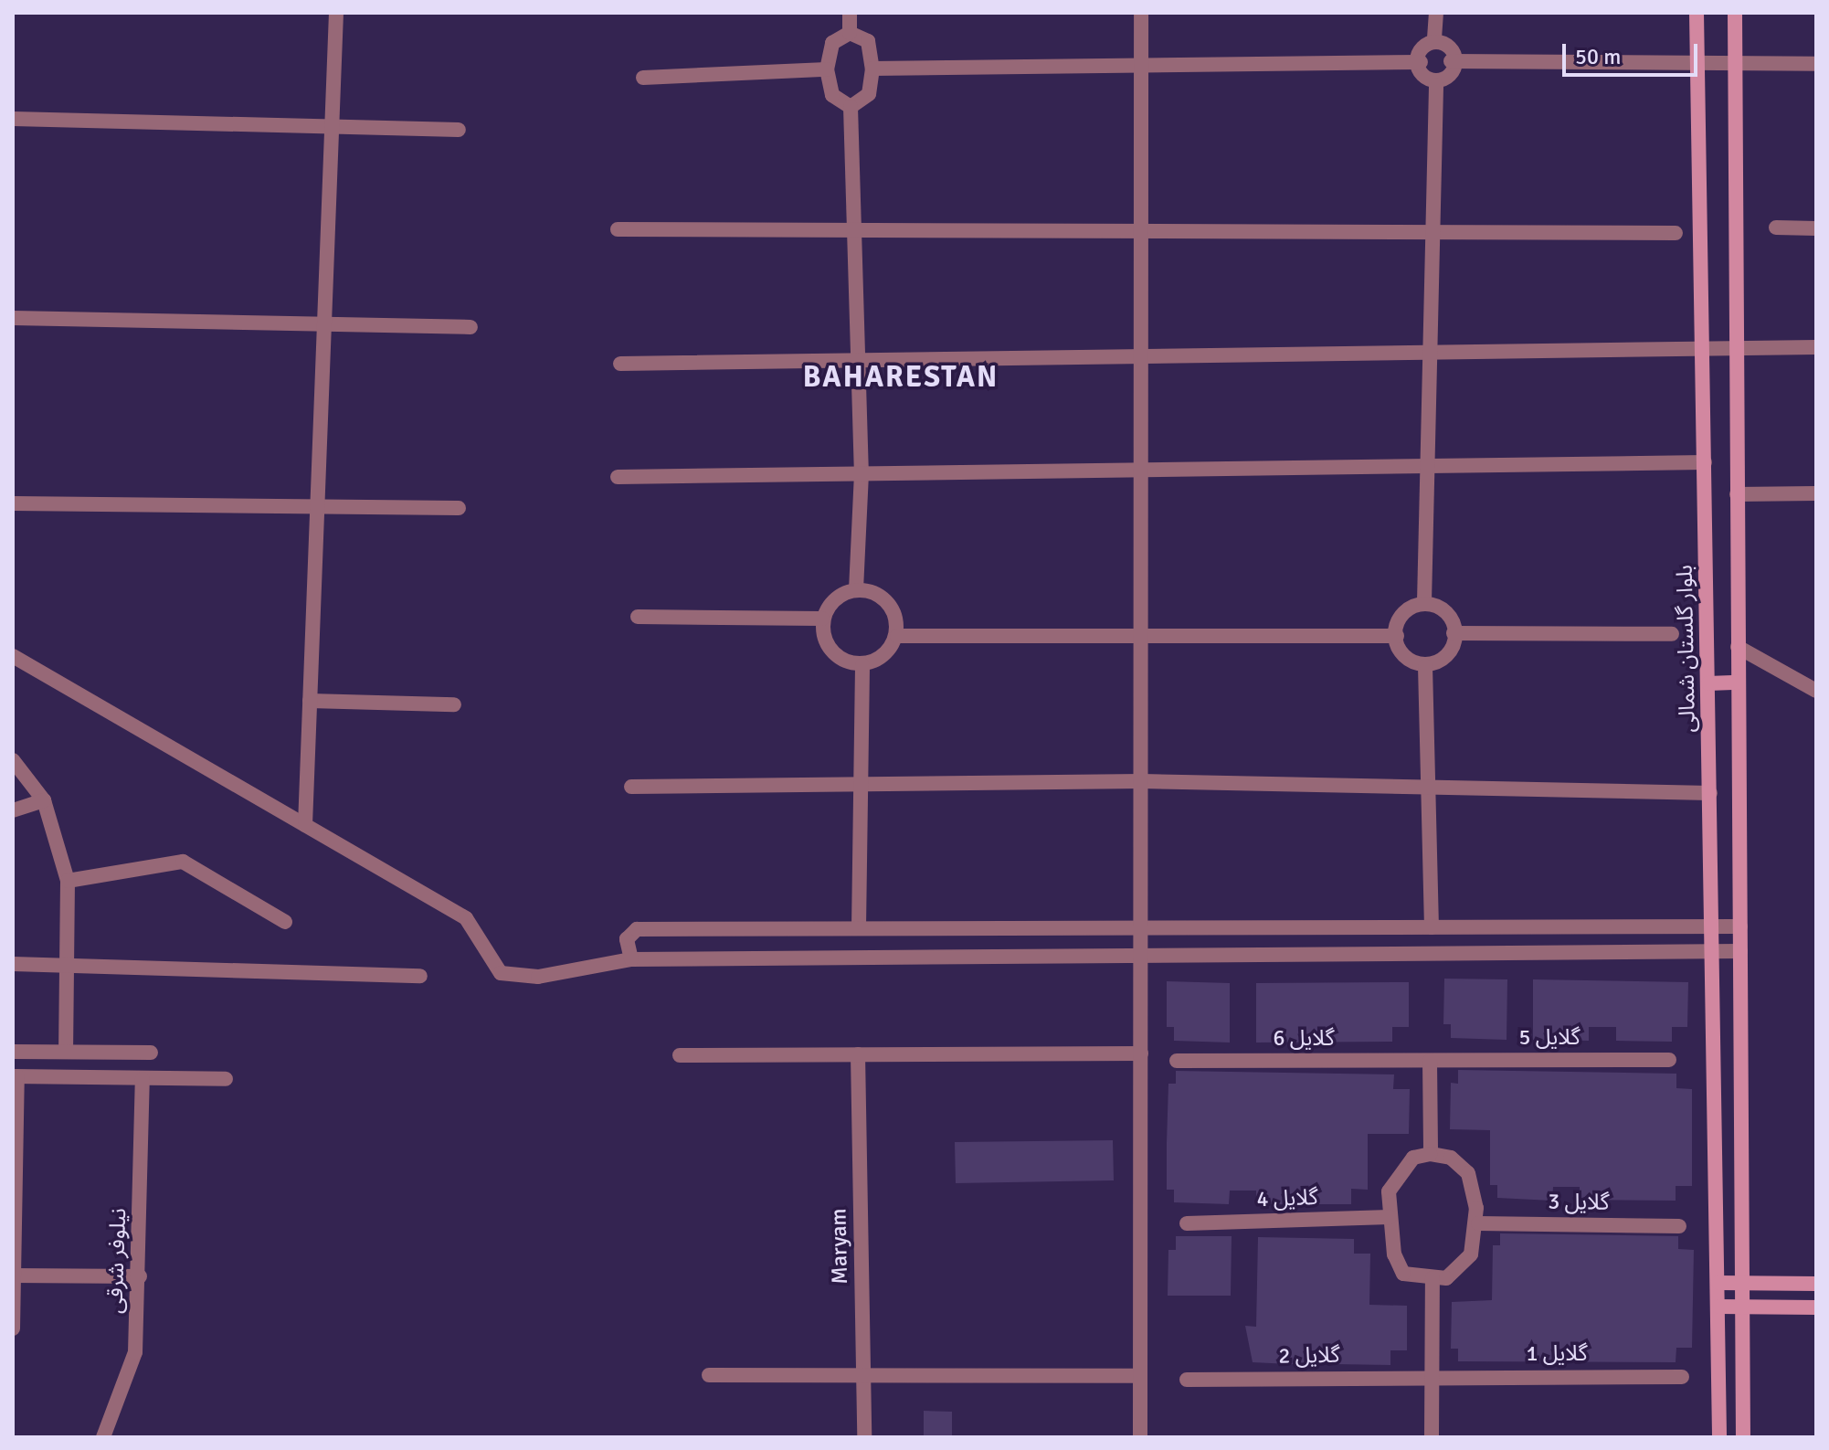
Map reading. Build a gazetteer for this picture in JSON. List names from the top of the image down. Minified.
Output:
{"streets":{"street":["بلوار گلستان شمالی","گلایل 5","گلایل 6","گلایل 4","گلایل 3","Maryam","نیلوفر شرقی","گلایل 1","گلایل 2"]},"crossings":[["گلایل 5","گلایل 6"],["گلایل 4","گلایل 3"],["گلایل 1","گلایل 2"]],"districts":["BAHARESTAN"],"scale_bar":"50 m"}
